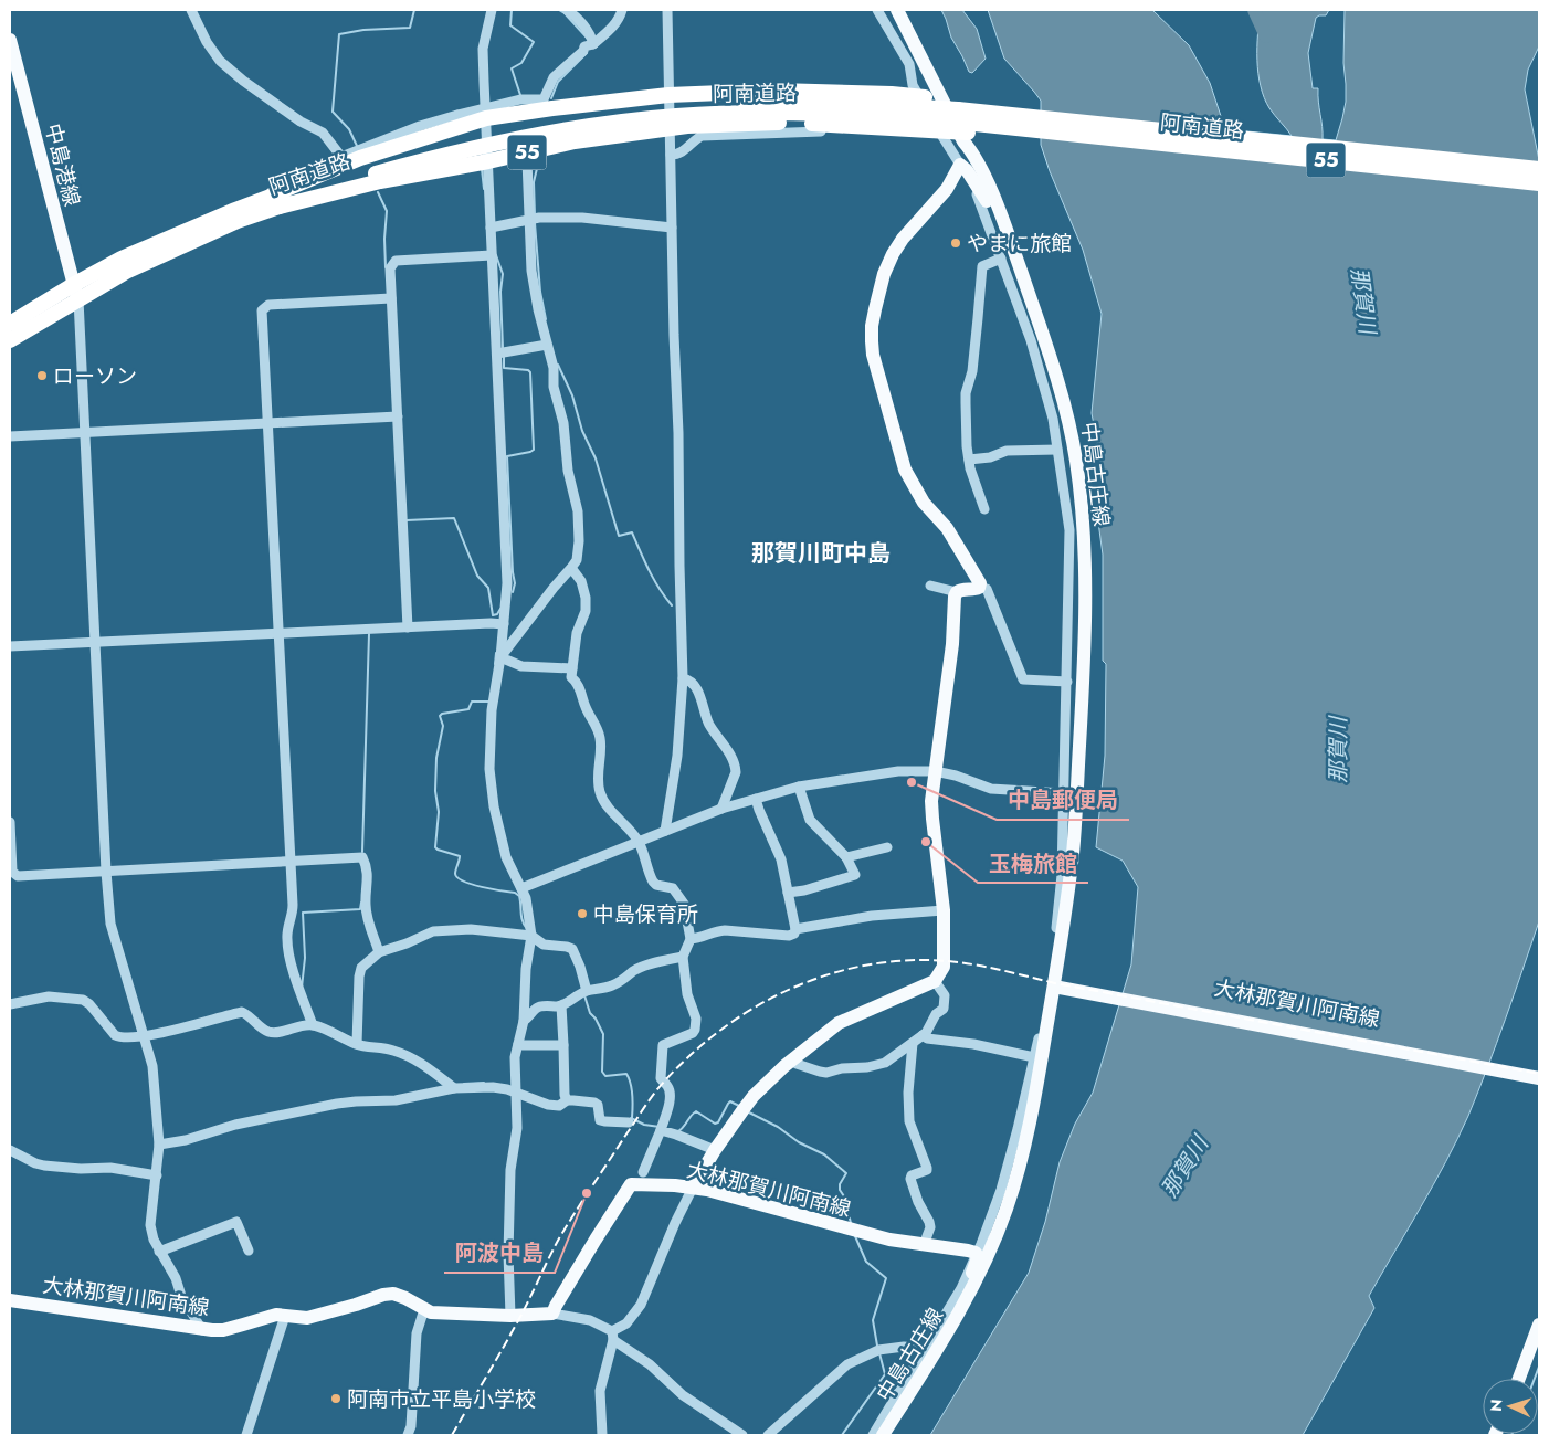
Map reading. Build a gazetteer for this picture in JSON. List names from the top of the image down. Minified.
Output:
{"streets":{"highway":["阿南道路","55"],"main road":["中島港線","中島古庄線","大林那賀川阿南線"]},"crossings":[["阿南道路","55"],["阿南道路","中島港線"],["中島古庄線","大林那賀川阿南線"]],"districts":["那賀川町中島"],"water":["那賀川"],"places":["やまに旅館","ローソン","中島郵便局","玉梅旅館","中島保育所","阿波中島","阿南市立平島小学校"],"north":"left"}
